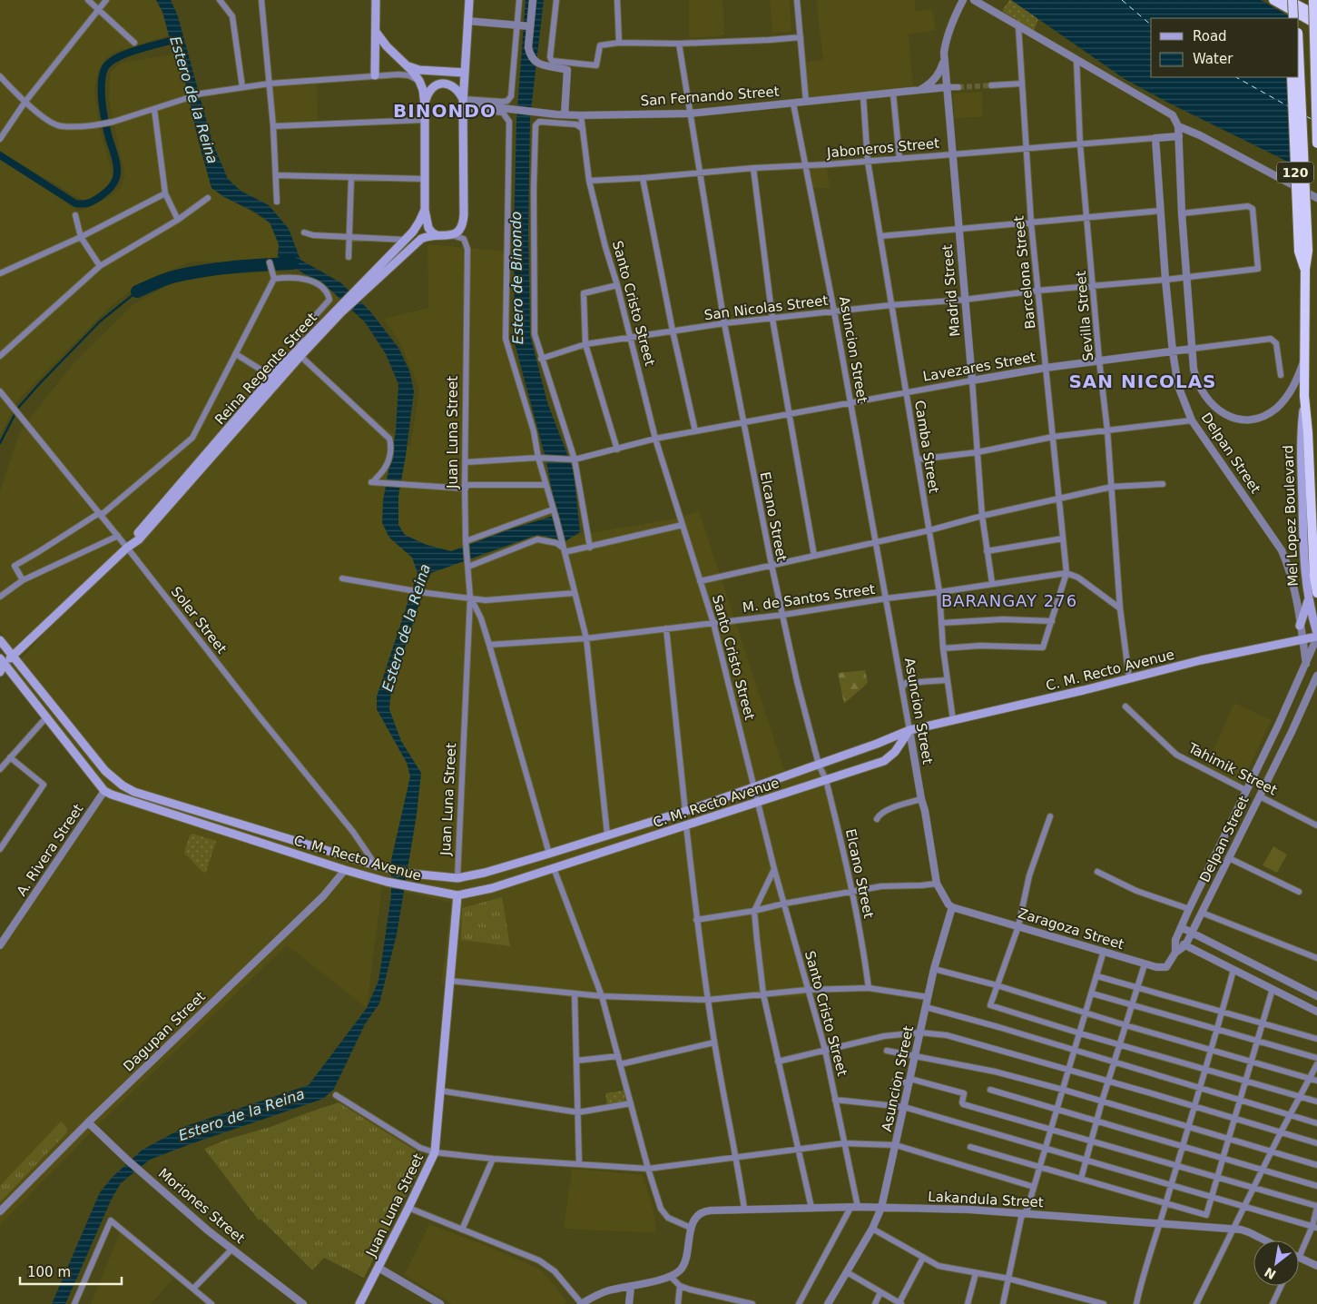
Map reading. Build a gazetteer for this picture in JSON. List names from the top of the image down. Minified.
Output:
{"streets":{"highway":["120","Mel Lopez Boulevard"],"main road":["Reina Regente Street","Juan Luna Street","C. M. Recto Avenue"],"street":["San Fernando Street","Jaboneros Street","Barcelona Street","Madrid Street","Santo Cristo Street","San Nicolas Street","Sevilla Street","Asuncion Street","Lavezares Street","Camba Street","Delpan Street","Elcano Street","M. de Santos Street","Soler Street","Tahimik Street","A. Rivera Street","Zaragoza Street","Dagupan Street","Lakandula Street","Moriones Street"]},"crossings":[["San Fernando Street","Madrid Street"],["San Fernando Street","Santo Cristo Street"],["San Fernando Street","Asuncion Street"],["San Fernando Street","Camba Street"],["San Fernando Street","Elcano Street"],["Jaboneros Street","Barcelona Street"],["Jaboneros Street","Madrid Street"],["Jaboneros Street","Santo Cristo Street"],["Jaboneros Street","Sevilla Street"],["Jaboneros Street","Asuncion Street"],["Jaboneros Street","Camba Street"],["Jaboneros Street","Delpan Street"],["Jaboneros Street","Elcano Street"],["Barcelona Street","San Nicolas Street"],["Barcelona Street","Lavezares Street"],["Barcelona Street","Camba Street"],["Barcelona Street","M. de Santos Street"],["Madrid Street","San Nicolas Street"],["Madrid Street","Lavezares Street"],["Madrid Street","M. de Santos Street"],["Santo Cristo Street","San Nicolas Street"],["Santo Cristo Street","Lavezares Street"],["Santo Cristo Street","M. de Santos Street"],["Santo Cristo Street","C. M. Recto Avenue"],["Santo Cristo Street","Lakandula Street"],["San Nicolas Street","Sevilla Street"],["San Nicolas Street","Asuncion Street"],["San Nicolas Street","Camba Street"],["San Nicolas Street","Delpan Street"],["San Nicolas Street","Elcano Street"],["Sevilla Street","Lavezares Street"],["Sevilla Street","C. M. Recto Avenue"],["Asuncion Street","Lavezares Street"],["Asuncion Street","M. de Santos Street"],["Asuncion Street","C. M. Recto Avenue"],["Asuncion Street","Zaragoza Street"],["Asuncion Street","Lakandula Street"],["Lavezares Street","Juan Luna Street"],["Lavezares Street","Camba Street"],["Lavezares Street","Delpan Street"],["Lavezares Street","Elcano Street"],["Reina Regente Street","Soler Street"],["Reina Regente Street","C. M. Recto Avenue"],["Juan Luna Street","C. M. Recto Avenue"],["Camba Street","M. de Santos Street"],["Camba Street","C. M. Recto Avenue"],["Delpan Street","Mel Lopez Boulevard"],["Delpan Street","C. M. Recto Avenue"],["Delpan Street","Tahimik Street"],["Delpan Street","Zaragoza Street"],["Mel Lopez Boulevard","C. M. Recto Avenue"],["Elcano Street","M. de Santos Street"],["Elcano Street","C. M. Recto Avenue"],["Soler Street","C. M. Recto Avenue"],["C. M. Recto Avenue","A. Rivera Street"],["C. M. Recto Avenue","Dagupan Street"],["Dagupan Street","Moriones Street"]],"districts":["BINONDO","SAN NICOLAS","BARANGAY 276"],"water":["Estero de la Reina","Estero de Binondo"],"legend":["Road","Water"],"scale_bar":"100 m","north":"bottom left"}
